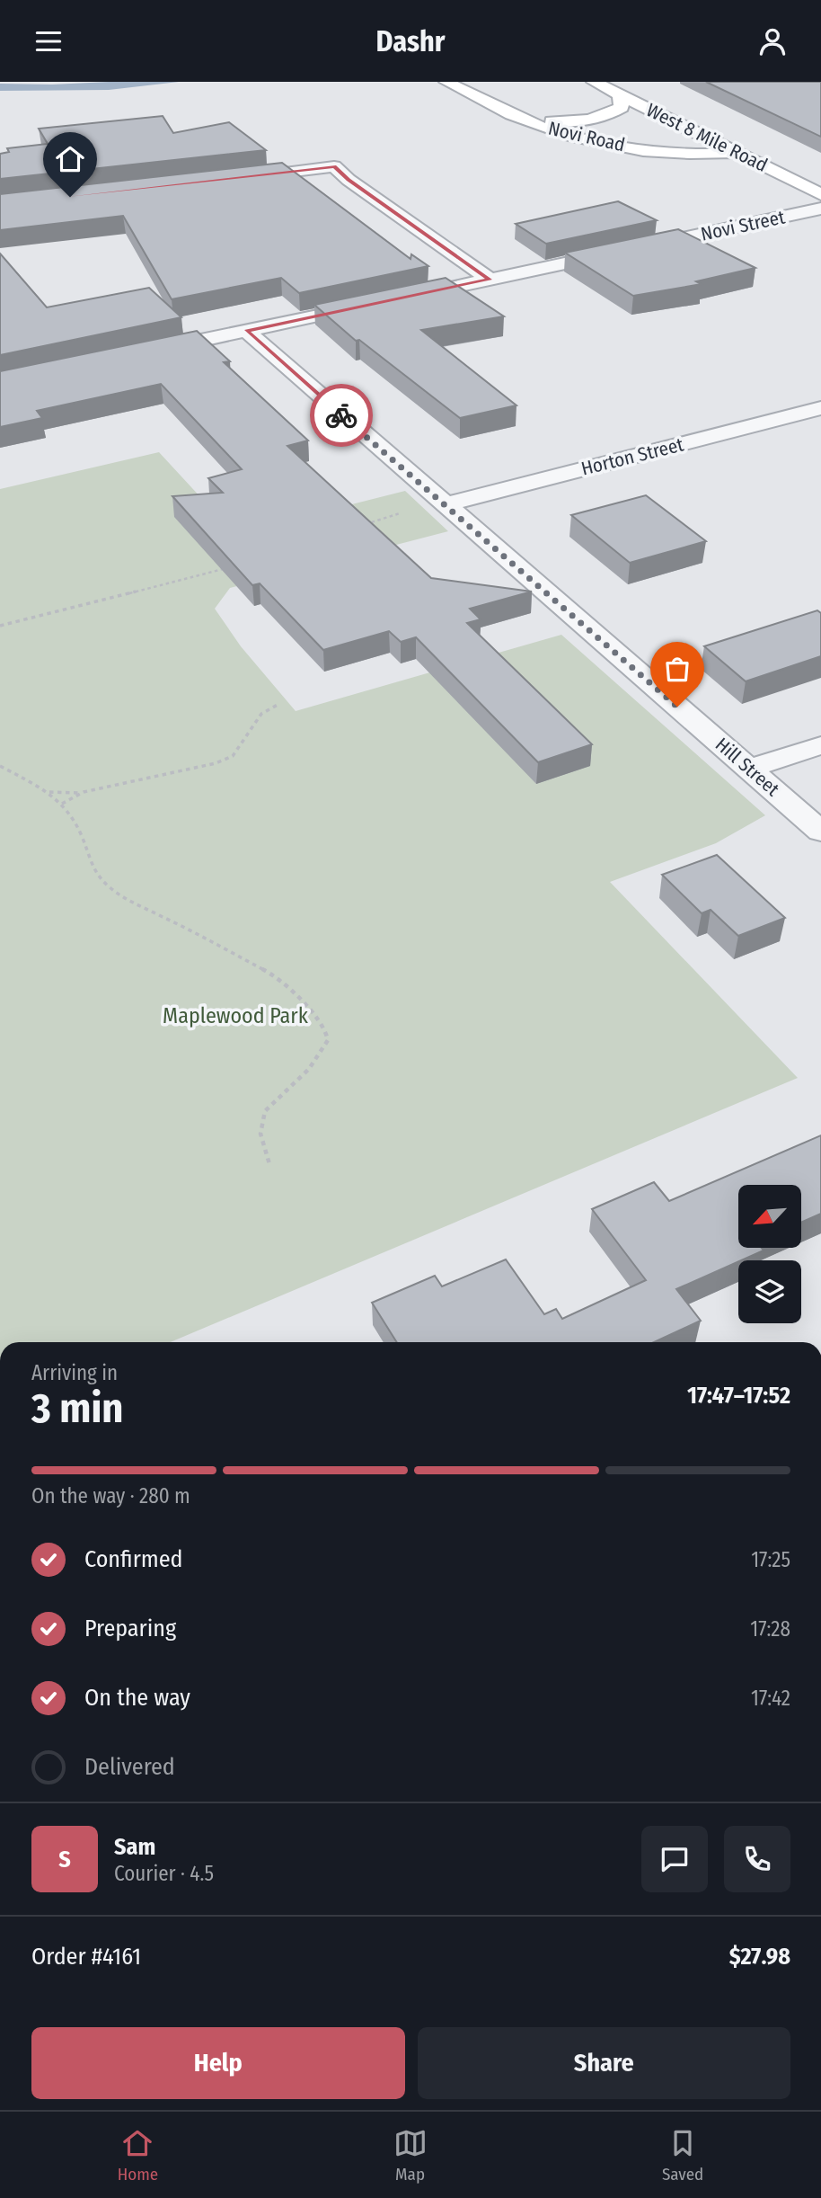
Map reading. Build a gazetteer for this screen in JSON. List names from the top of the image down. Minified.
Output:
{"streets":{"main road":["Novi Road","West 8 Mile Road"],"street":["Novi Street","Horton Street","Hill Street"]},"crossings":[["Novi Road","West 8 Mile Road"],["Novi Street","Hill Street"],["Horton Street","Hill Street"]],"parks":["Maplewood Park"],"north":"bottom left","page":{"header":"Dashr","heading":["3 min","Arriving in","17:47–17:52"],"panel":["Sam","Courier · 4.5","Order #4161","$27.98"],"bar":"On the way · 280 m","list":[["Confirmed","17:25"],["Preparing","17:28"],["On the way","17:42"],"Delivered"],"round":"S","buttons":["Help","Share"],"tabs":["Home","Map","Saved"]}}
